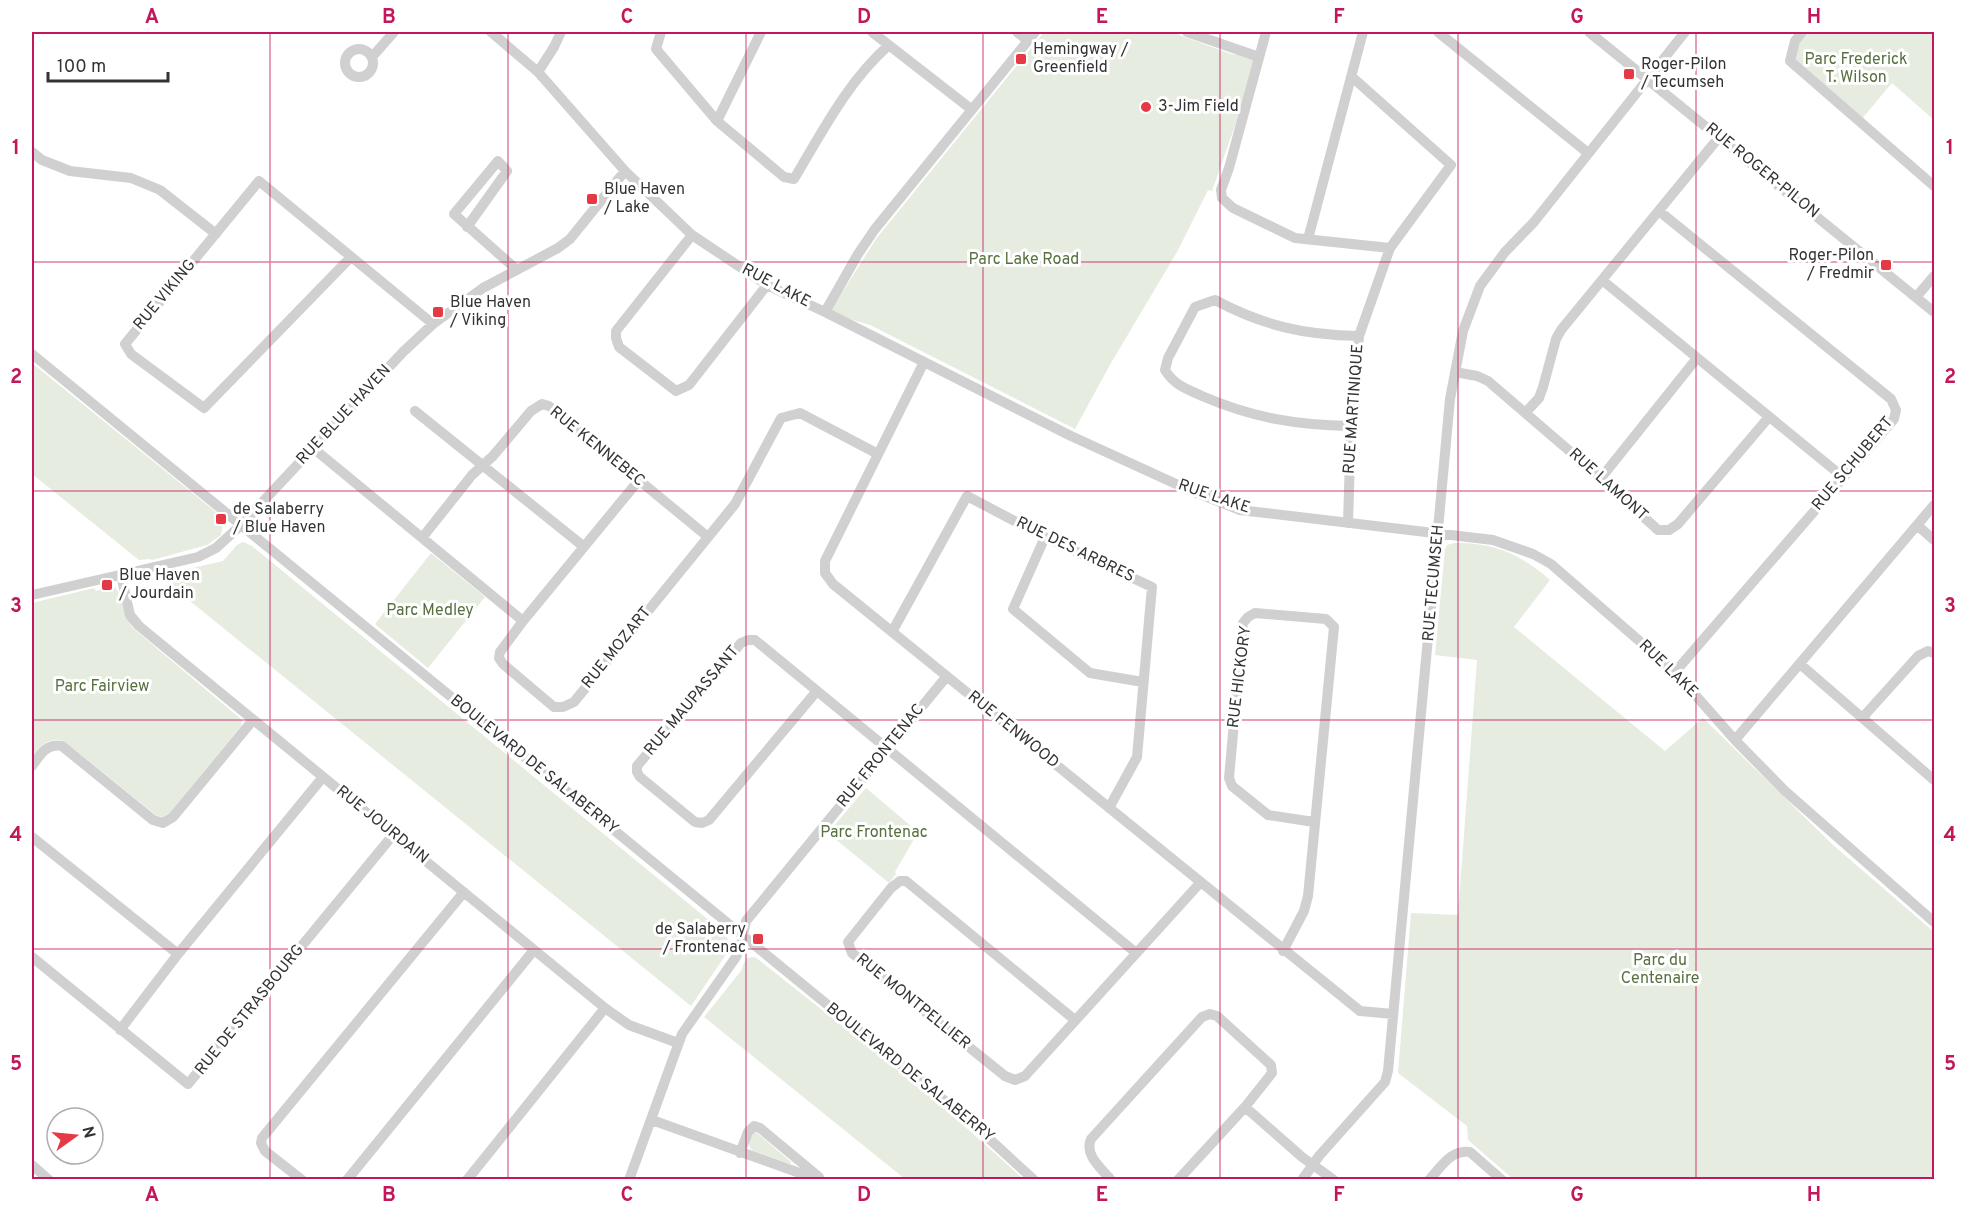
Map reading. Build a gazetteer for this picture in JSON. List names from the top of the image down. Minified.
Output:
{"streets":{"street":["RUE ROGER-PILON","RUE LAKE","RUE VIKING","RUE MARTINIQUE","RUE BLUE HAVEN","RUE KENNEBEC","RUE SCHUBERT","RUE LAMONT","RUE DES ARBRES","RUE TECUMSEH","RUE MOZART","RUE HICKORY","RUE MAUPASSANT","RUE FENWOOD","RUE FRONTENAC","BOULEVARD DE SALABERRY","RUE JOURDAIN","RUE MONTPELLIER","RUE DE STRASBOURG"]},"crossings":[["RUE ROGER-PILON","RUE TECUMSEH"],["RUE LAKE","RUE MARTINIQUE"],["RUE LAKE","RUE BLUE HAVEN"],["RUE LAKE","RUE SCHUBERT"],["RUE LAKE","RUE TECUMSEH"],["RUE LAKE","RUE FENWOOD"],["RUE VIKING","RUE BLUE HAVEN"],["RUE BLUE HAVEN","BOULEVARD DE SALABERRY"],["RUE BLUE HAVEN","RUE JOURDAIN"],["RUE KENNEBEC","RUE MOZART"],["RUE LAMONT","RUE TECUMSEH"],["RUE DES ARBRES","RUE FENWOOD"],["RUE TECUMSEH","RUE FENWOOD"],["RUE MOZART","RUE FENWOOD"],["RUE HICKORY","RUE FENWOOD"],["RUE MAUPASSANT","RUE FRONTENAC"],["RUE MAUPASSANT","RUE MONTPELLIER"],["RUE FENWOOD","RUE FRONTENAC"],["RUE FENWOOD","RUE MONTPELLIER"],["RUE FRONTENAC","BOULEVARD DE SALABERRY"],["RUE FRONTENAC","RUE JOURDAIN"],["RUE JOURDAIN","RUE DE STRASBOURG"]],"parks":["Parc Frederick T. Wilson","Parc Lake Road","Parc Medley","Parc Fairview","Parc Frontenac","Parc du Centenaire"],"places":{"transit":["Hemingway / Greenfield","Roger-Pilon / Tecumseh","Blue Haven / Lake","Roger-Pilon / Fredmir","Blue Haven / Viking","de Salaberry / Blue Haven","Blue Haven / Jourdain","de Salaberry / Frontenac"],"other":["3-Jim Field"]},"scale_bar":"100 m","north":"right","grid":{"columns":["A","B","C","D","E","F","G","H"],"rows":["1","2","3","4","5"]}}
